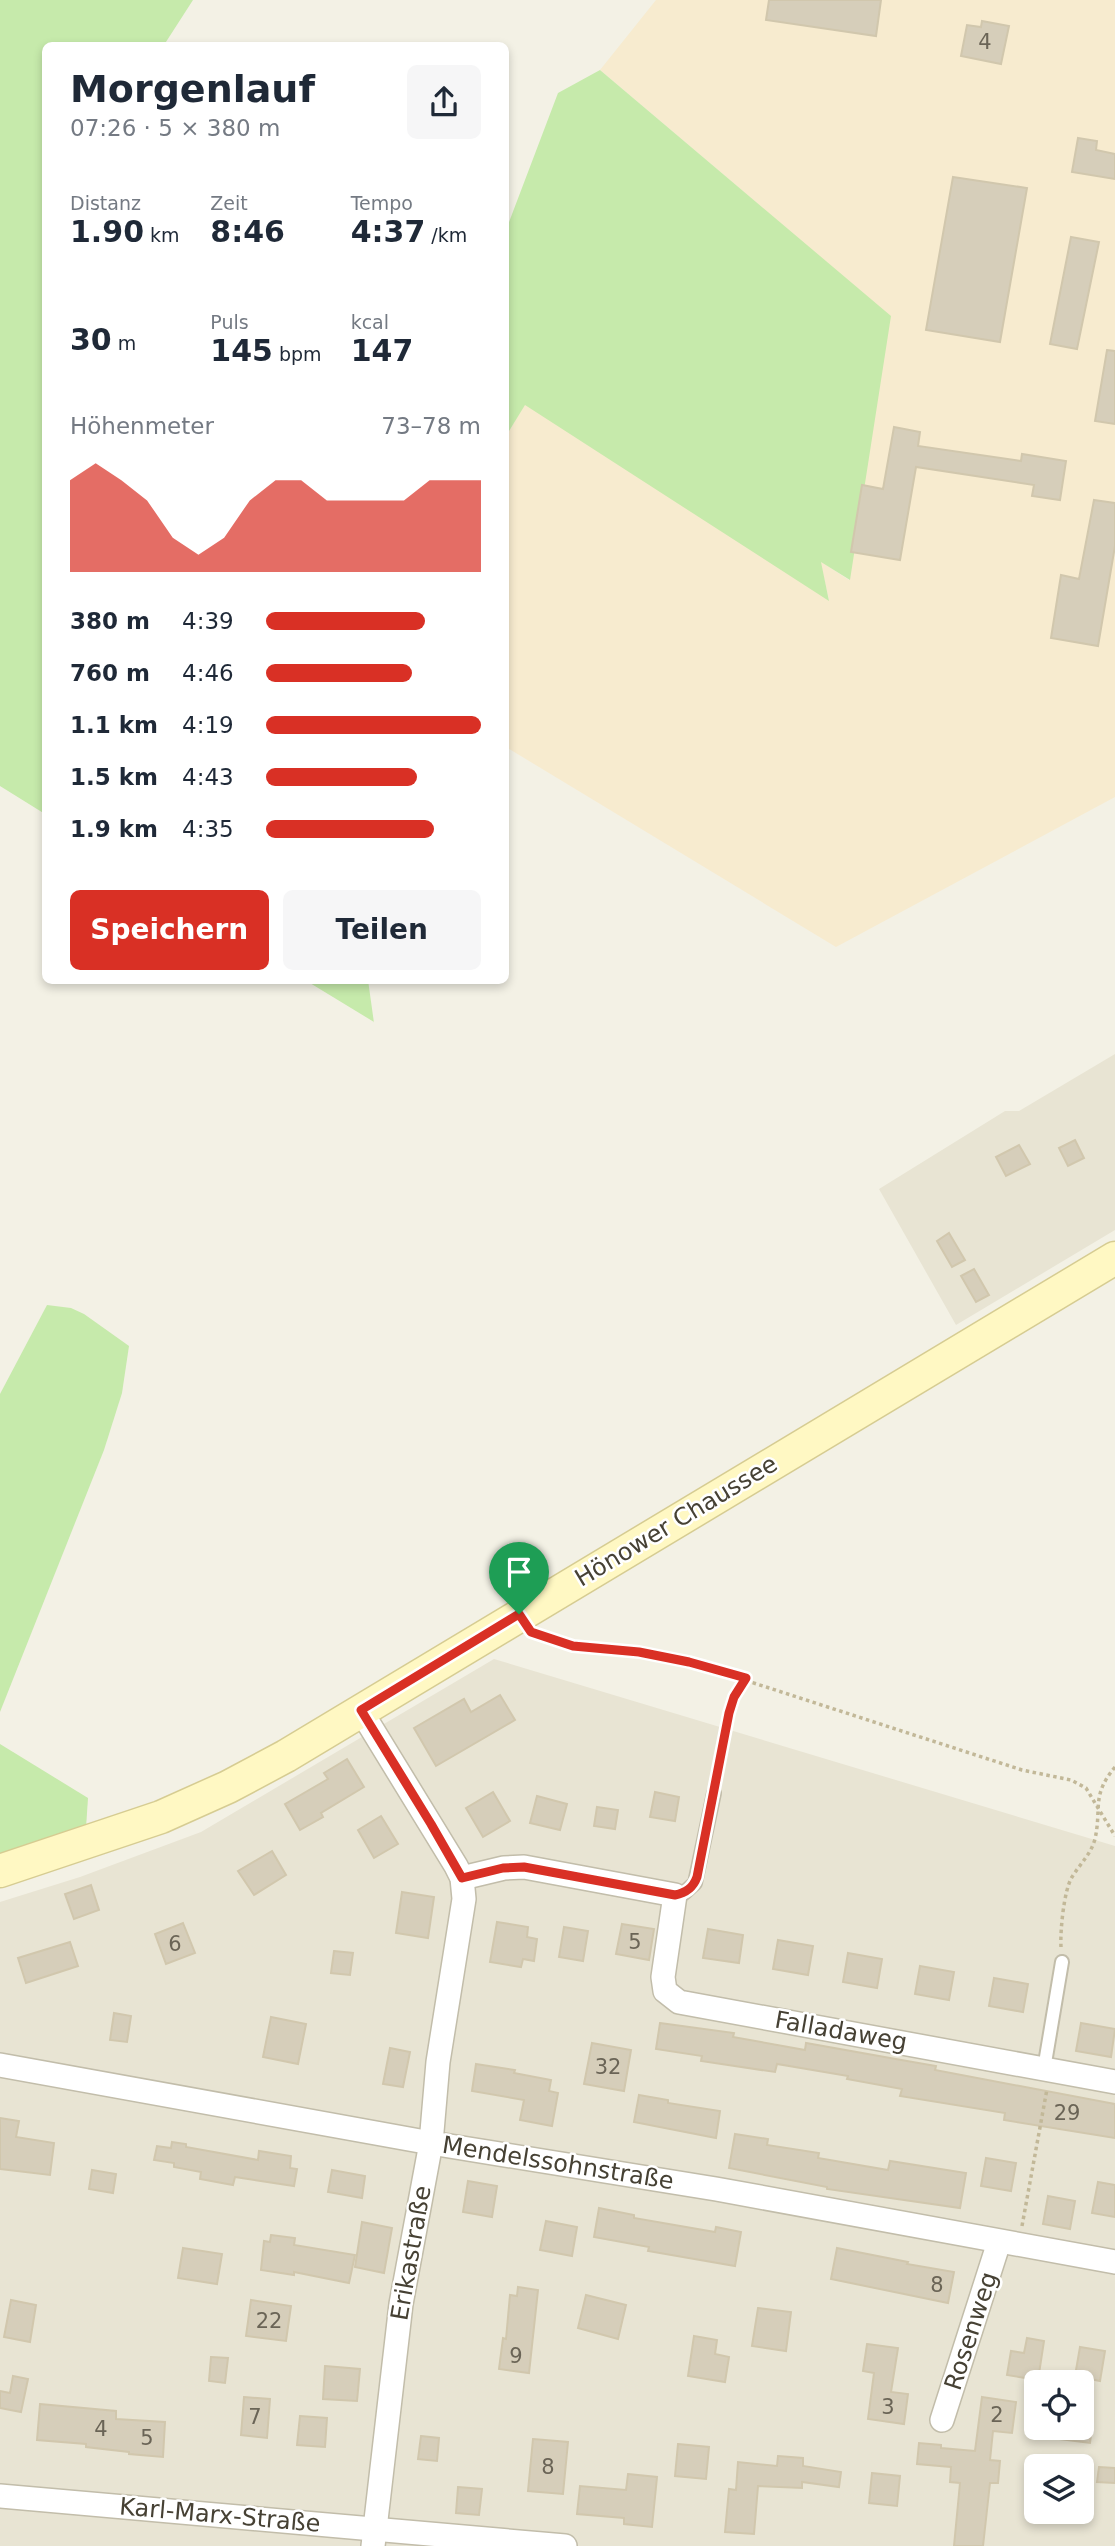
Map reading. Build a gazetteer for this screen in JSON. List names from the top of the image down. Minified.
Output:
{"streets":{"street":["Hönower Chaussee","Falladaweg","Mendelssohnstraße","Erikastraße","Rosenweg","Karl-Marx-Straße"]},"crossings":[["Hönower Chaussee","Erikastraße"],["Mendelssohnstraße","Erikastraße"],["Mendelssohnstraße","Rosenweg"],["Erikastraße","Karl-Marx-Straße"]],"house_numbers":["4","5","6","32","29","8","22","9","3","2","7","4","5","8"],"page":{"heading":["Morgenlauf","07:26 · 5 × 380 m"],"stats":[["Distanz","1.90 km"],["Zeit","8:46"],["Tempo","4:37 /km"],["30 m"],["Puls","145 bpm"],["kcal","147"]],"chart":["Höhenmeter","73–78 m"],"list":[{"name":"380 m","note":"4:39"},{"name":"760 m","note":"4:46"},{"name":"1.1 km","note":"4:19"},{"name":"1.5 km","note":"4:43"},{"name":"1.9 km","note":"4:35"}],"buttons":["Speichern","Teilen"]}}
